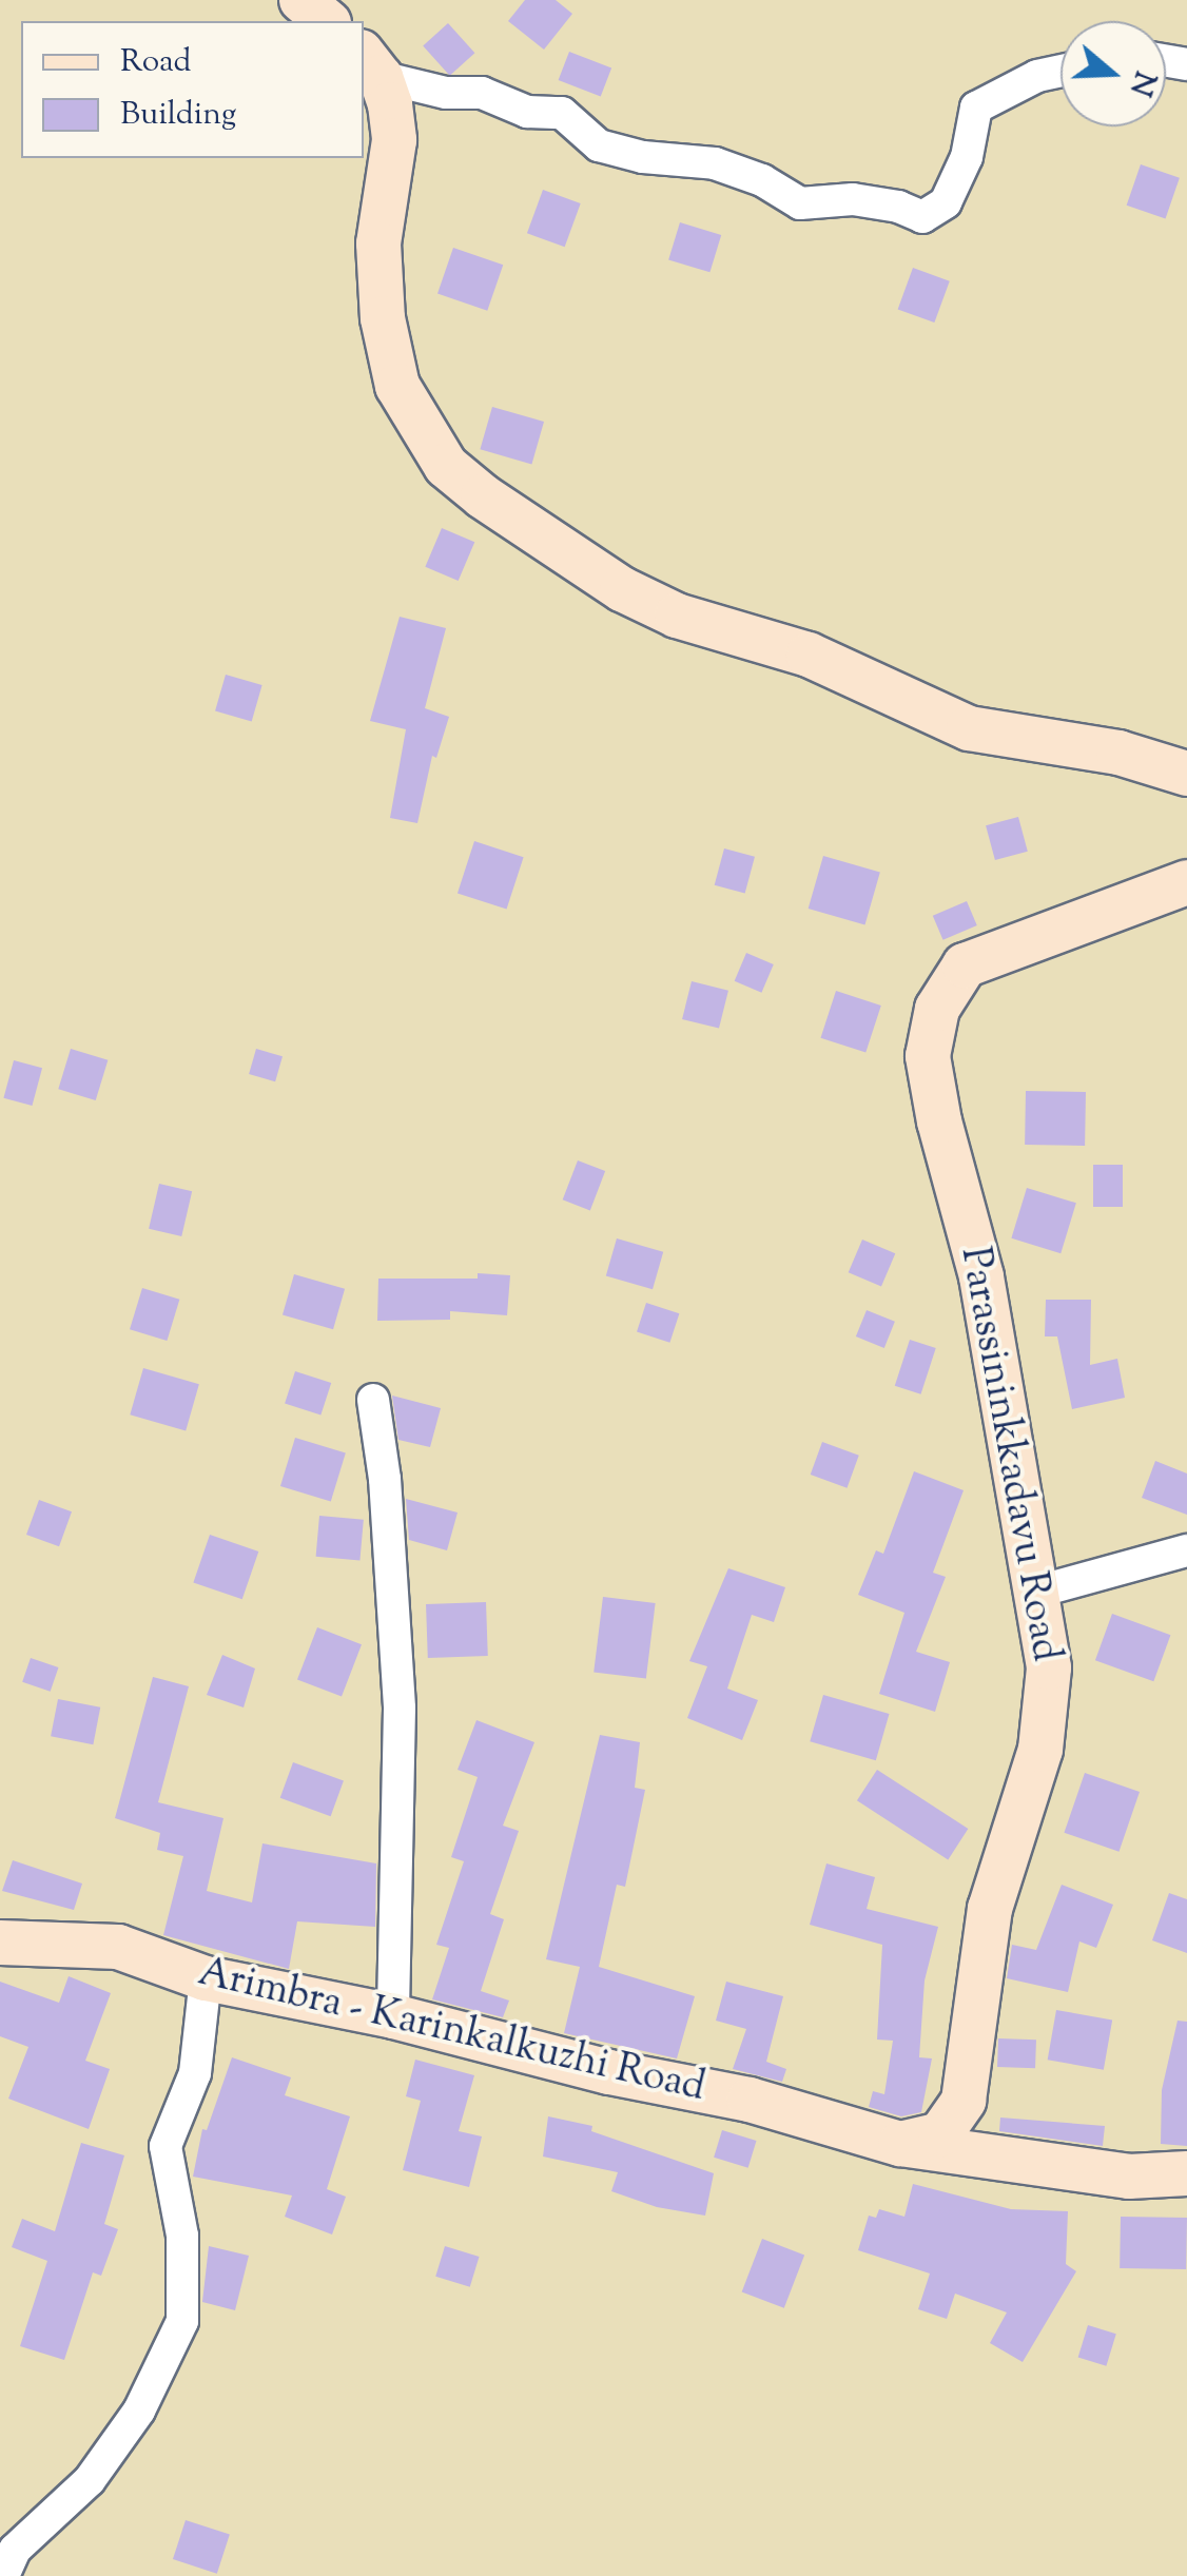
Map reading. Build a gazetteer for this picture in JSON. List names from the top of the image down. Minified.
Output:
{"streets":{"main road":["Parassininkkadavu Road","Arimbra - Karinkalkuzhi Road"]},"crossings":[["Parassininkkadavu Road","Arimbra - Karinkalkuzhi Road"]],"legend":["Road","Building"],"north":"right"}
